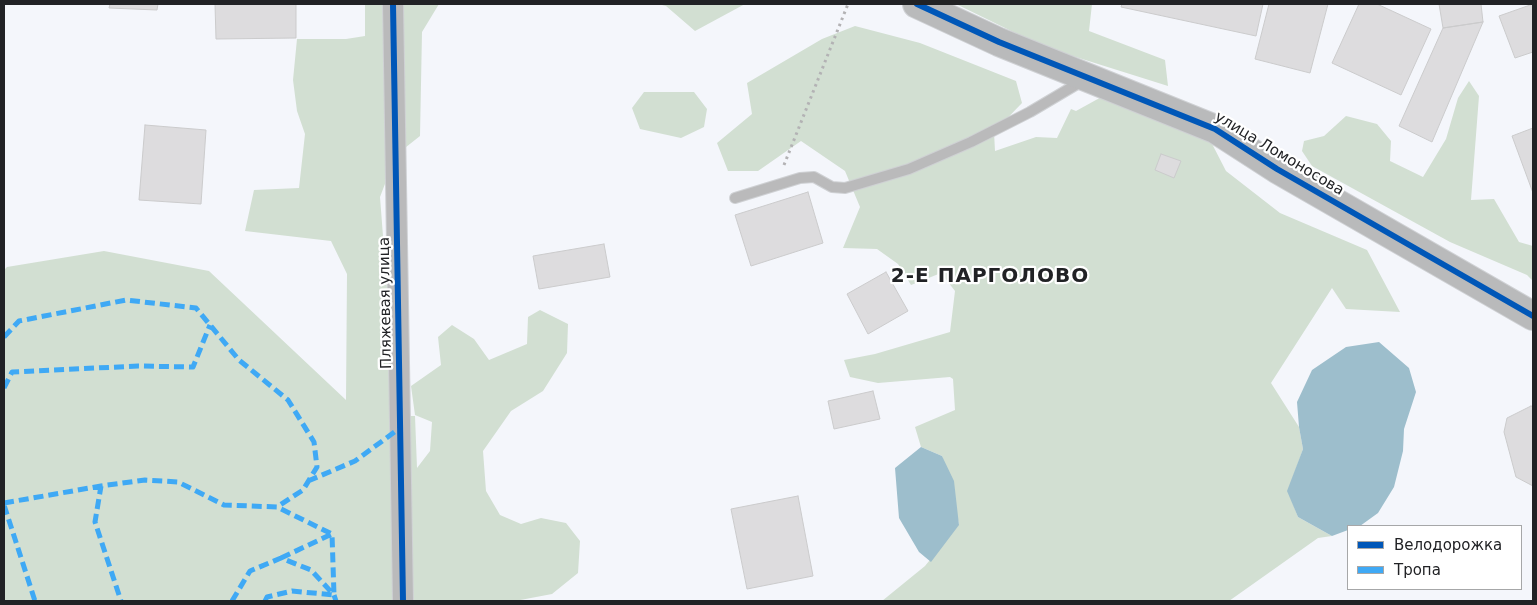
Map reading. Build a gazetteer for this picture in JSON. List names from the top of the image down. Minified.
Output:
{"streets":{"street":["улица Ломоносова","Пляжевая улица"]},"districts":["2-Е ПАРГОЛОВО"],"legend":["Велодорожка","Тропа"]}
